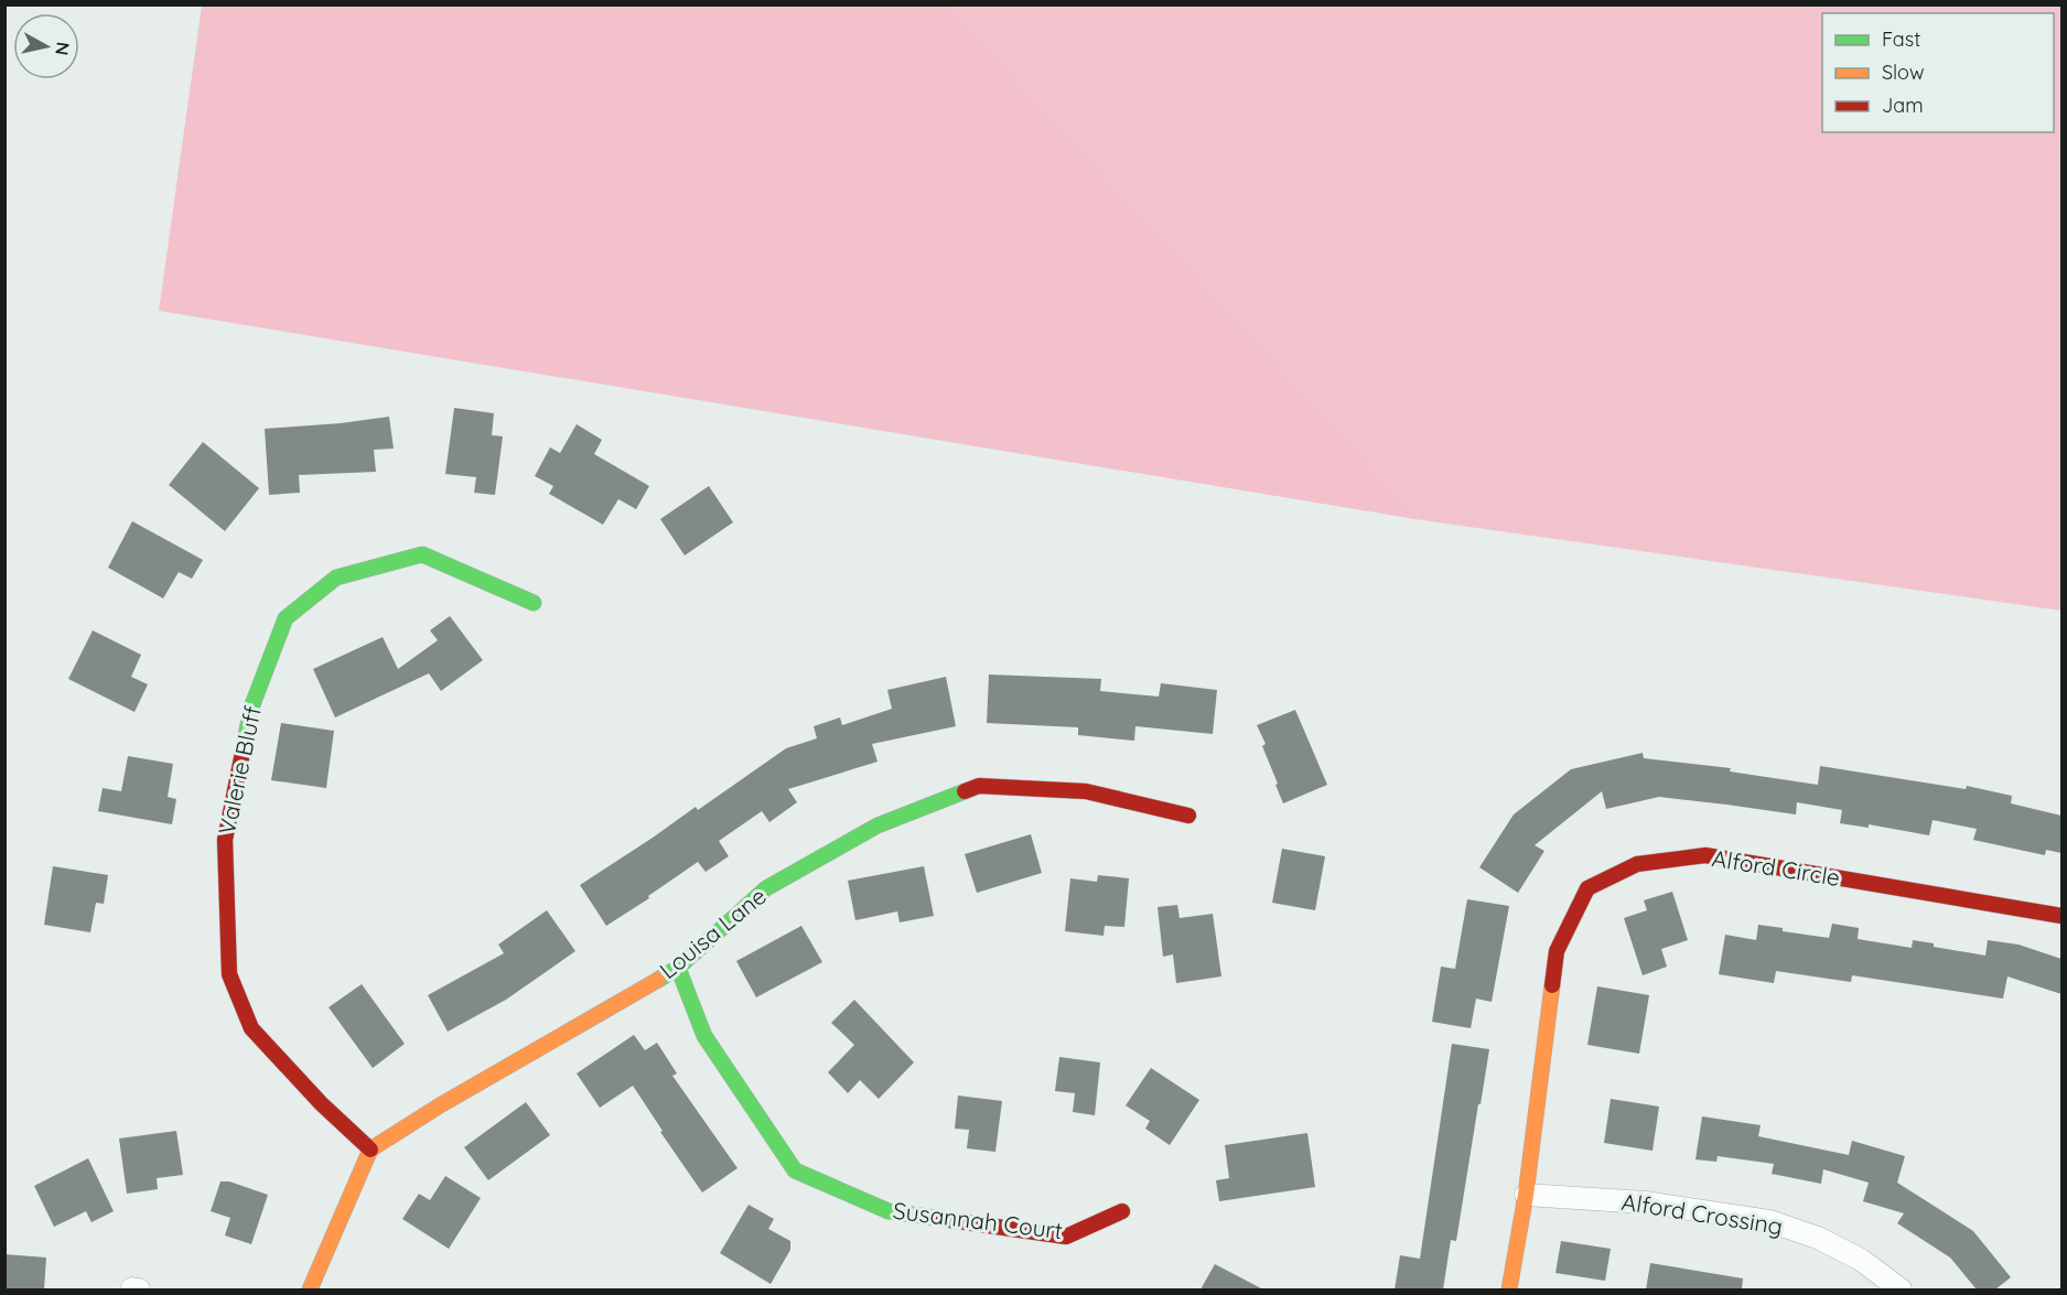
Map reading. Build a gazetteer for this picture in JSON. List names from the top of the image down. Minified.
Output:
{"streets":{"street":["Valerie Bluff","Alford Circle","Louisa Lane","Alford Crossing","Susannah Court"]},"crossings":[["Valerie Bluff","Louisa Lane"],["Alford Circle","Alford Crossing"],["Louisa Lane","Susannah Court"]],"legend":["Fast","Slow","Jam"],"north":"right"}
